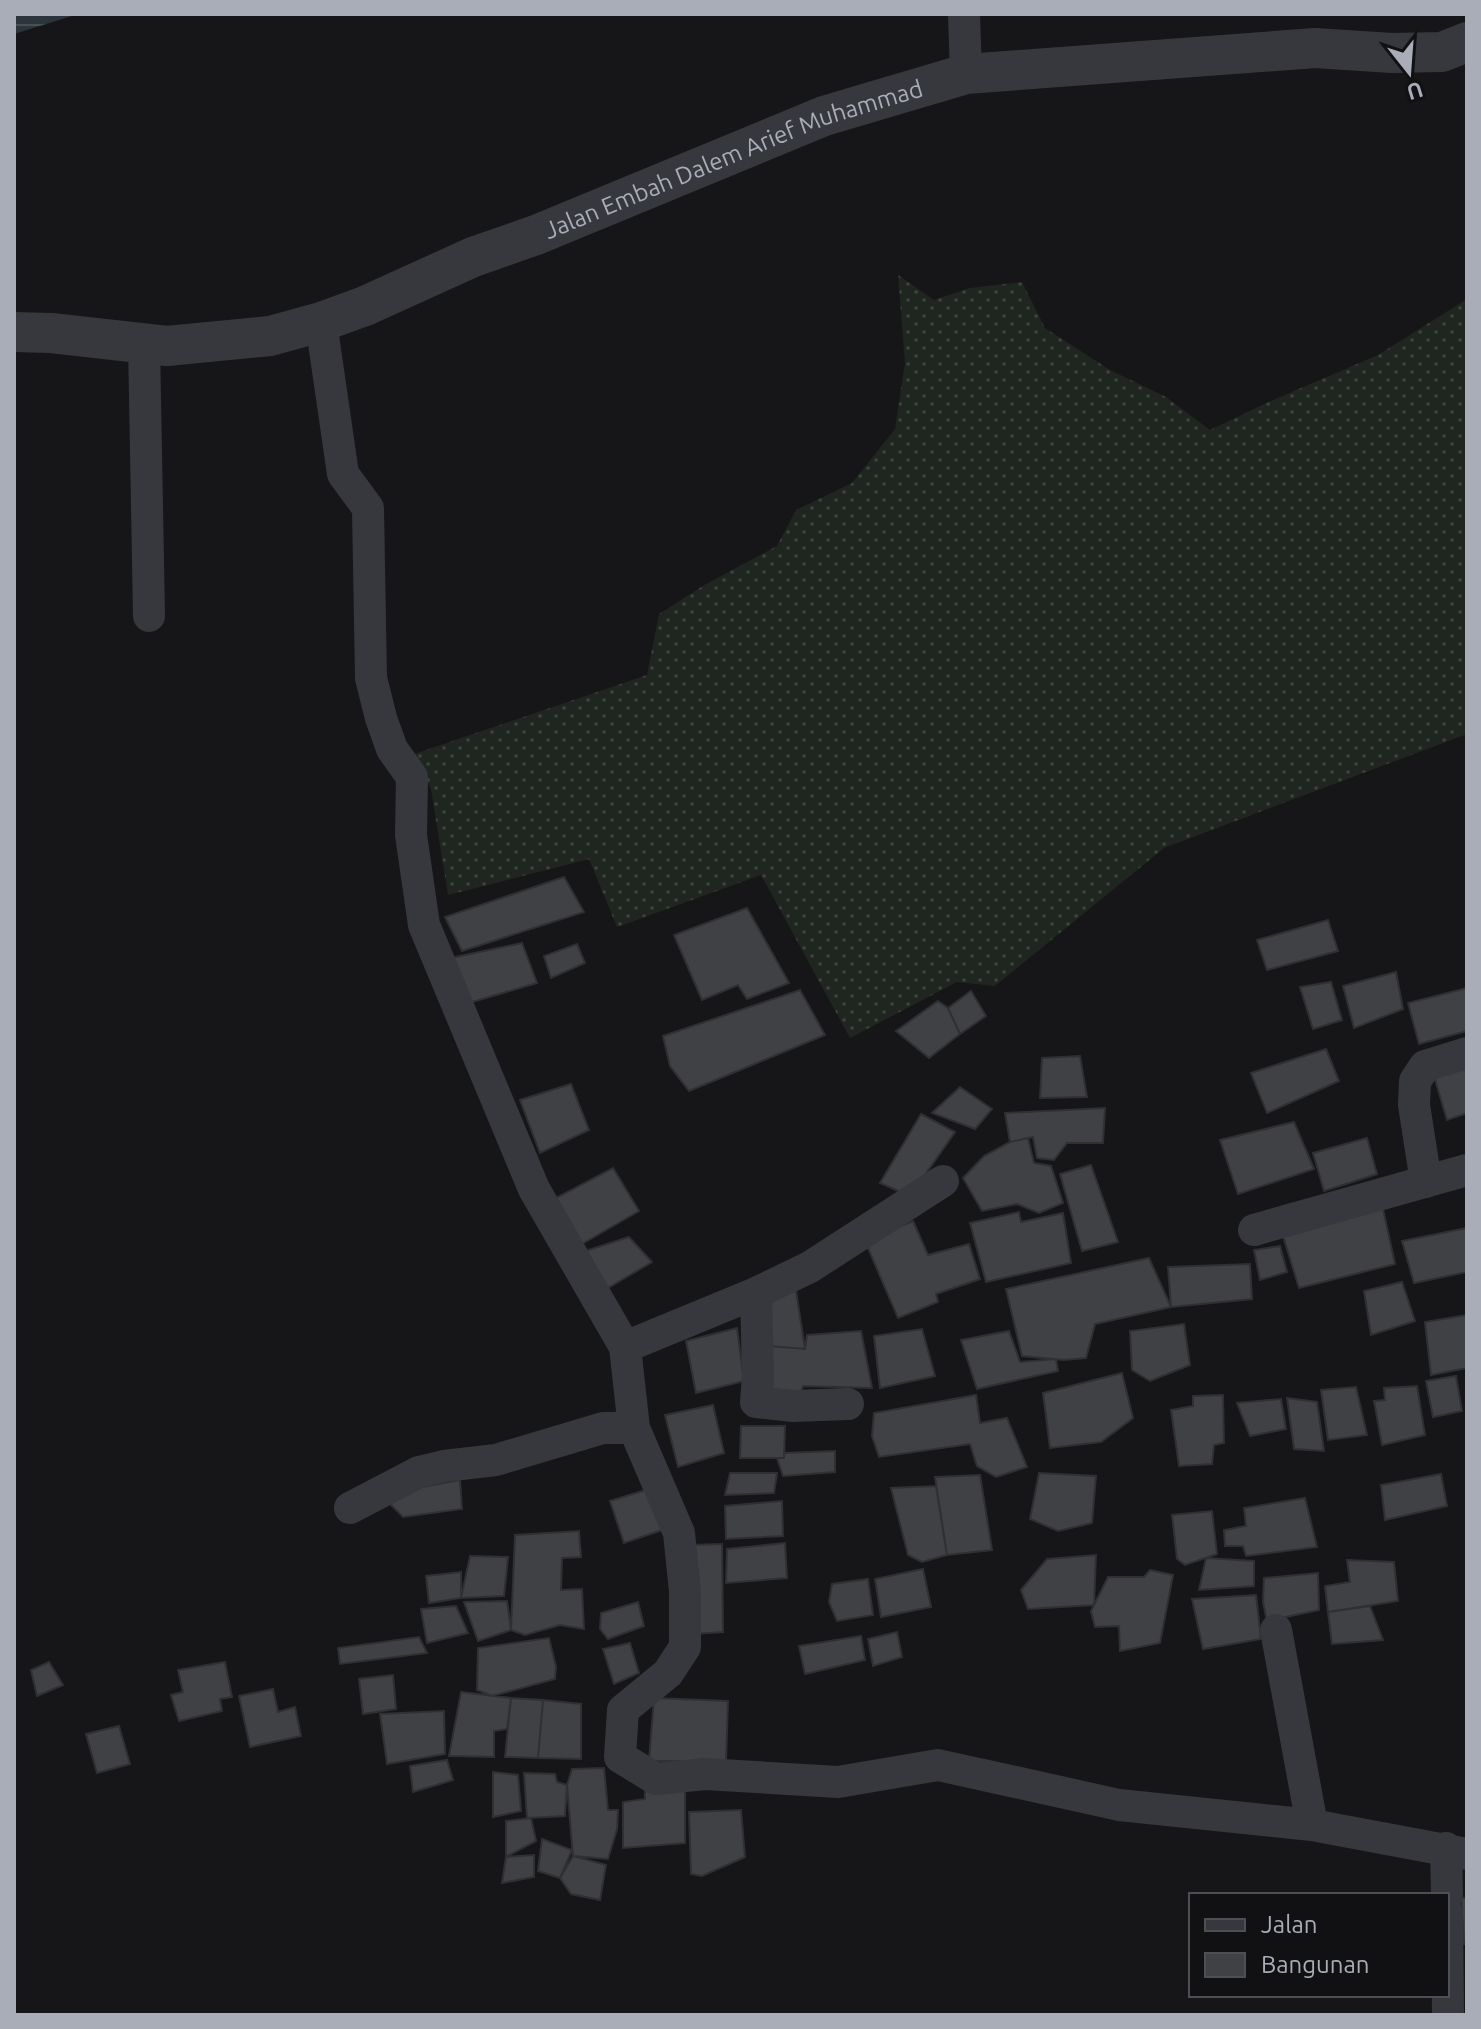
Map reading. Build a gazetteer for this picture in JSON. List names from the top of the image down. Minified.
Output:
{"streets":{"street":["Jalan Embah Dalem Arief Muhammad"]},"legend":["Jalan","Bangunan"],"north":"bottom"}
